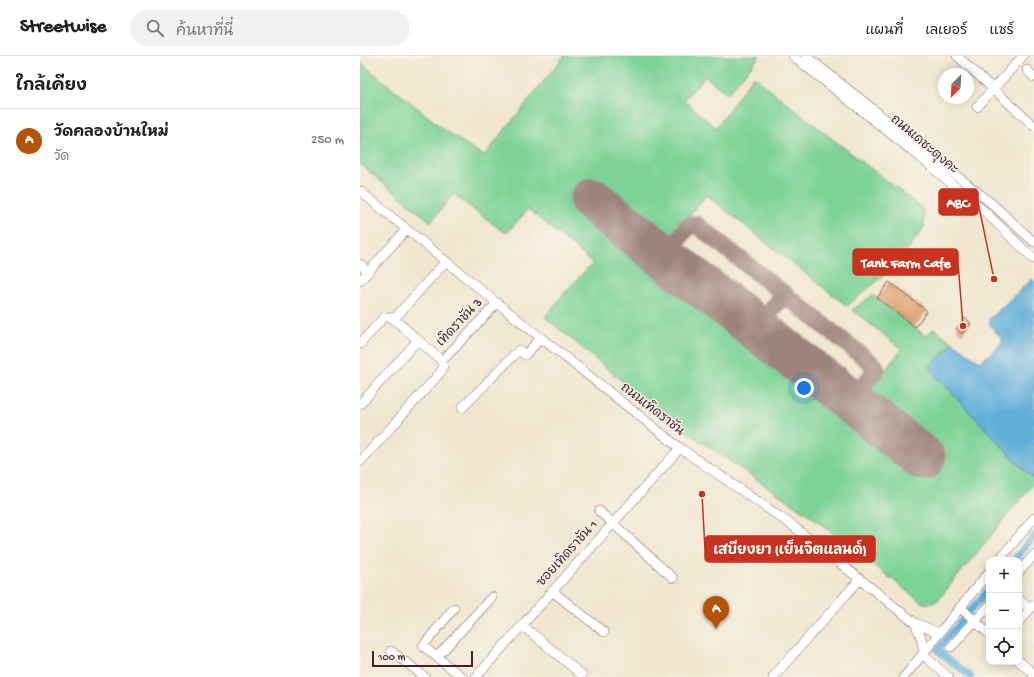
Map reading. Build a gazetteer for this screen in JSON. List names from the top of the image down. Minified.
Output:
{"streets":{"street":["ถนนเดชะตุงคะ","เทิดราชัน 3","ถนนเทิดราชัน","ซอยเทิดราชัน 1"]},"crossings":[["เทิดราชัน 3","ถนนเทิดราชัน"],["ถนนเทิดราชัน","ซอยเทิดราชัน 1"]],"places":["ABC","Tank Farm Cafe","เสบียงยา (เย็นจิตแลนด์)"],"scale_bar":"100 m","north":"bottom left","page":{"header":"Streetwise","search":"ค้นหาที่นี่","nav":["แผนที่","เลเยอร์","แชร์"],"heading":"ใกล้เคียง","list":[{"mark":"A","name":"วัดคลองบ้านใหม่","note":"วัด","value":"250 m"}],"map_buttons":["+","−"],"pins":"A","scale":"100 m"}}
